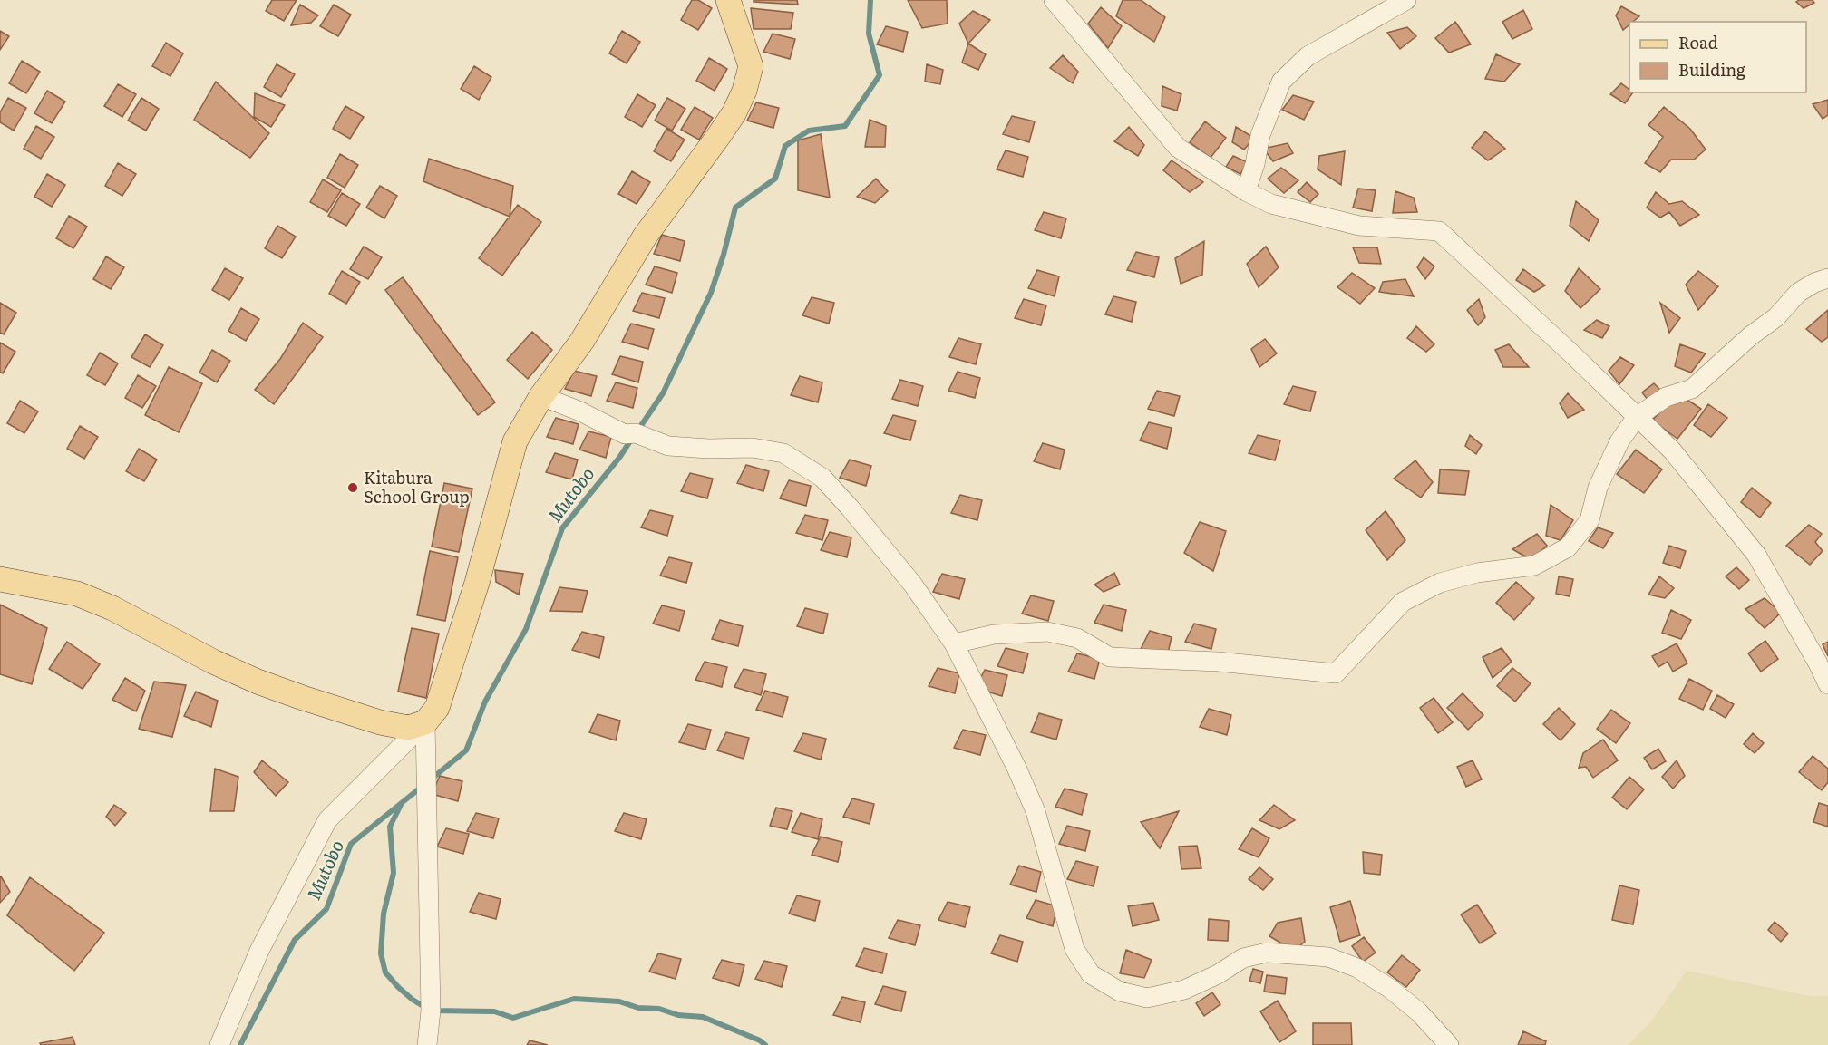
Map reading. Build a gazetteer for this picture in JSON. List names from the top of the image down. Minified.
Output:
{"water":["Mutobo"],"places":["Kitabura School Group"],"legend":["Road","Building"]}
